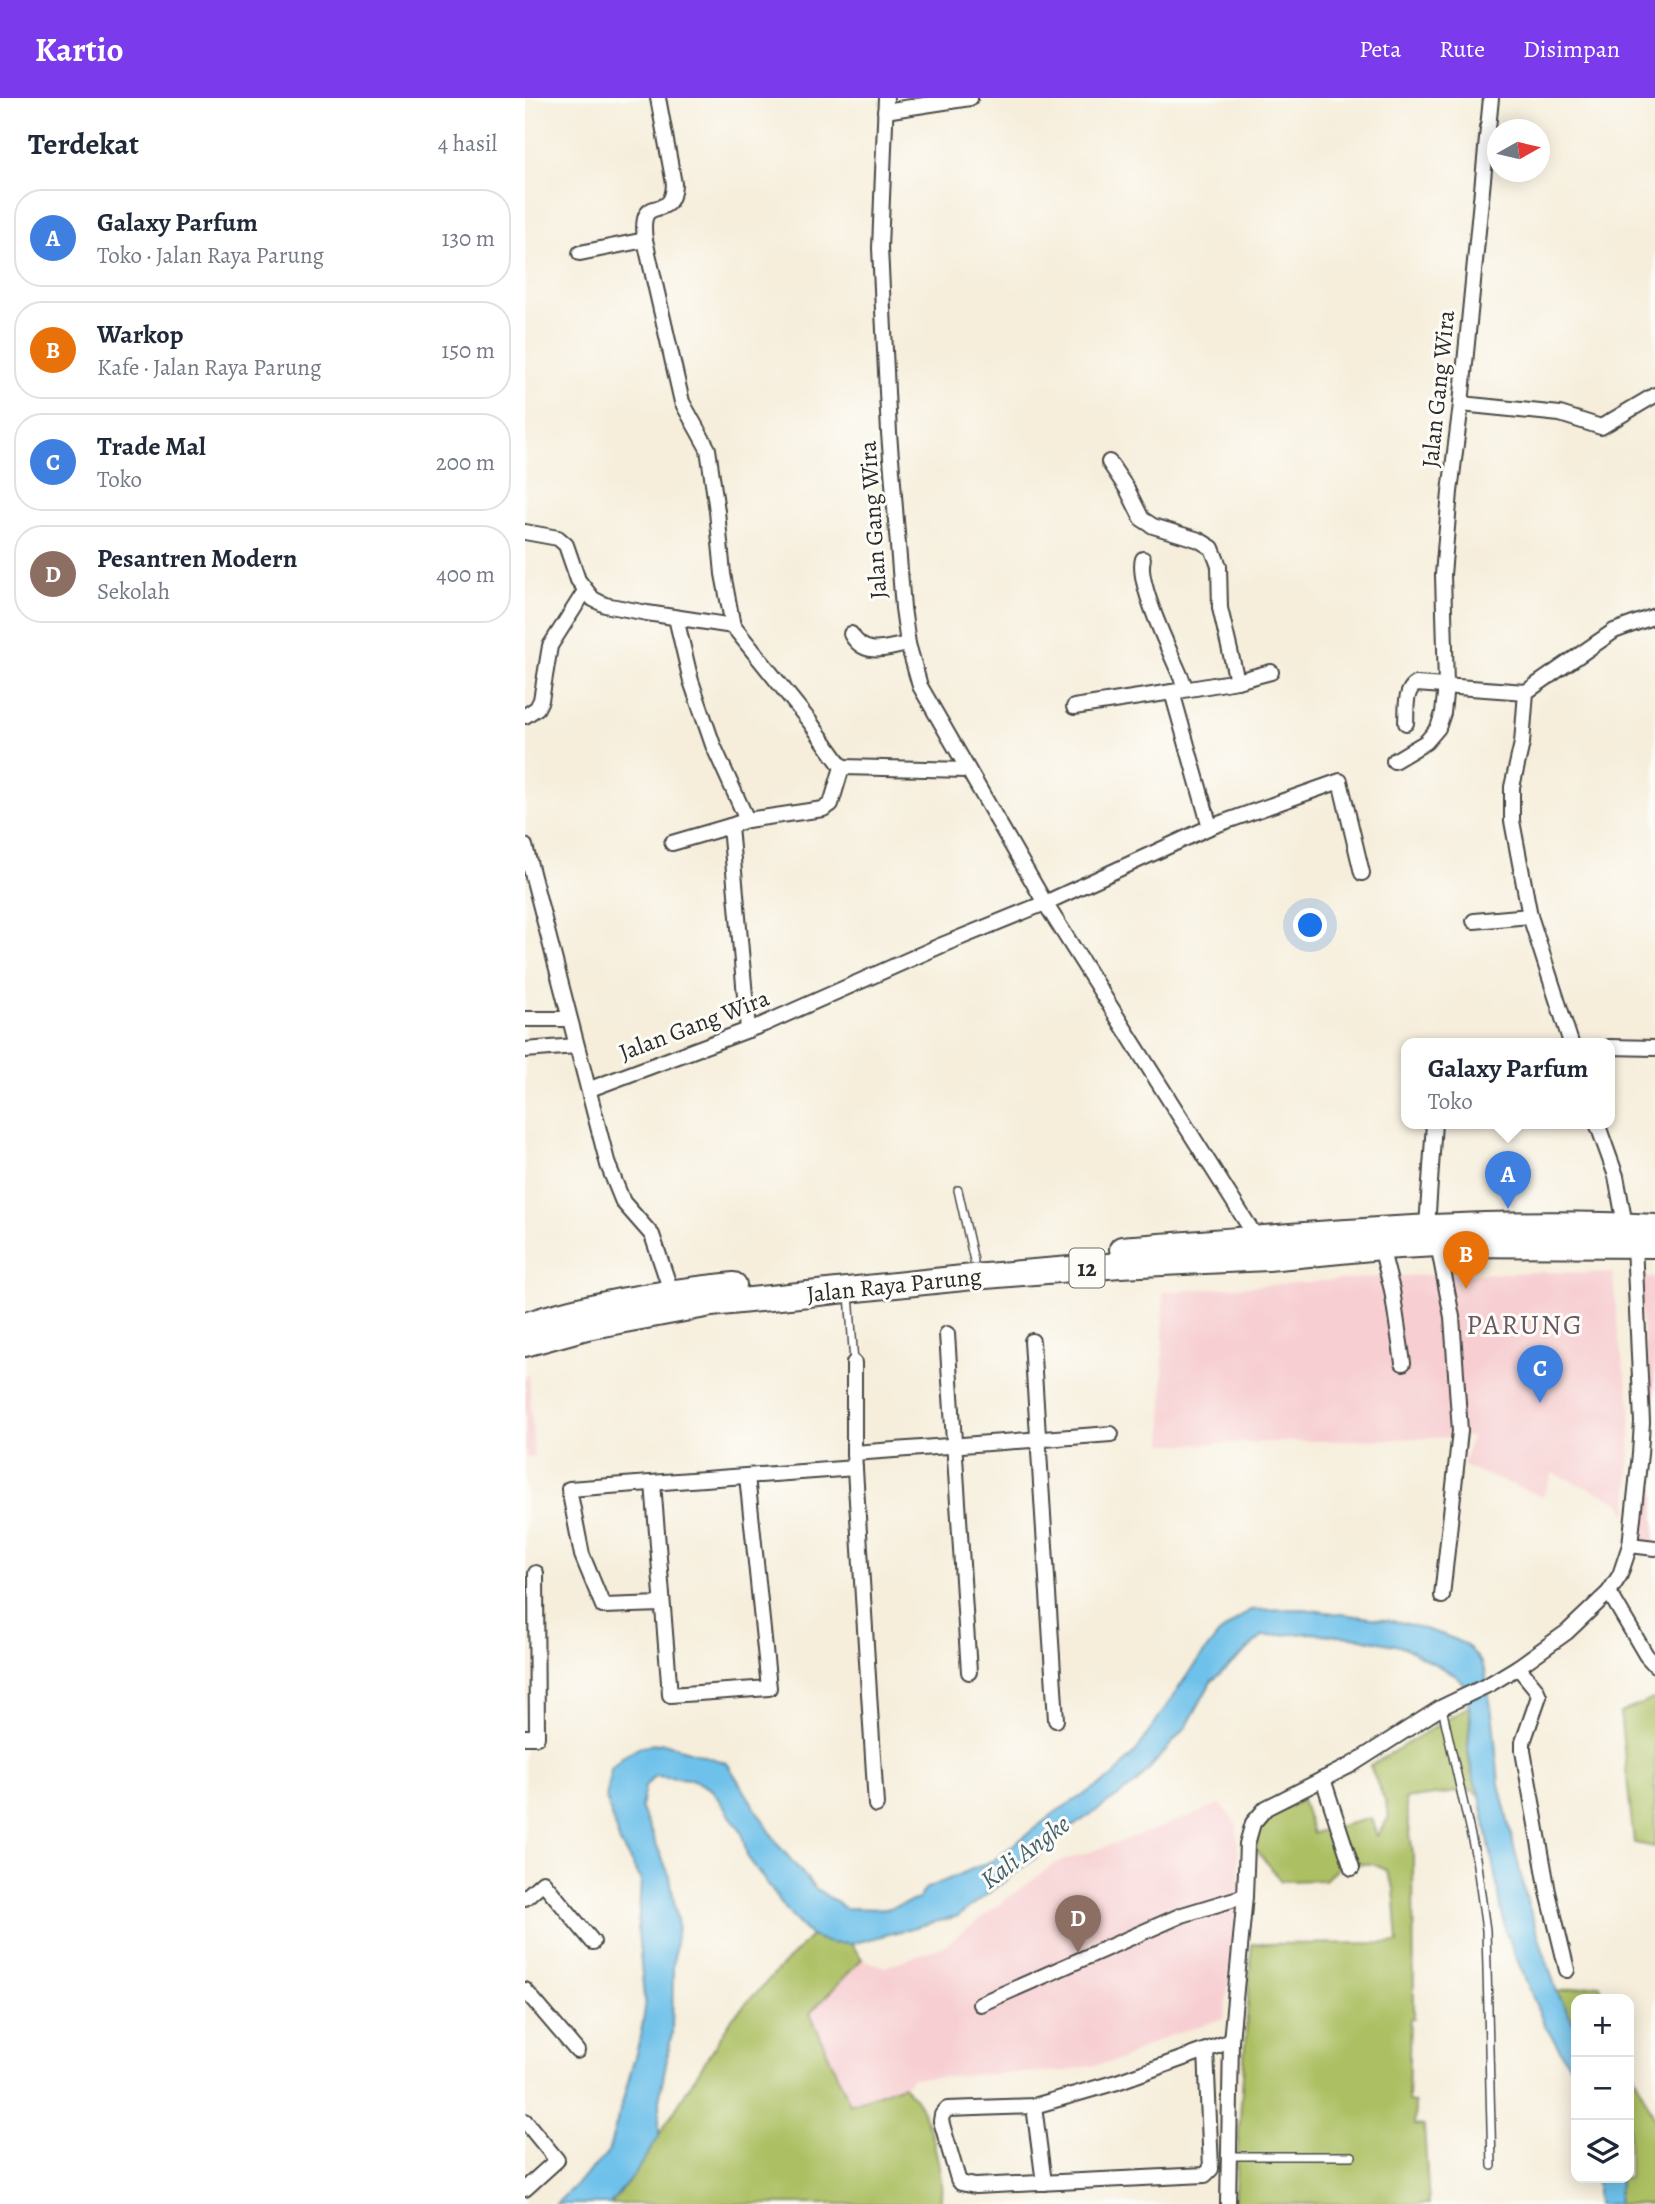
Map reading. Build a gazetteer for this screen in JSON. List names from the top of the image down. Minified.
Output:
{"streets":{"highway":["12","Jalan Raya Parung"],"street":["Jalan Gang Wira"]},"crossings":[["Jalan Gang Wira","Jalan Raya Parung"]],"districts":["PARUNG"],"water":["Kali Angke"],"north":"right","page":{"header":"Kartio","nav":["Peta","Rute","Disimpan"],"heading":["Terdekat","4 hasil"],"list":[{"mark":"A","name":"Galaxy Parfum","note":"Toko · Jalan Raya Parung","value":"130 m"},{"mark":"B","name":"Warkop","note":"Kafe · Jalan Raya Parung","value":"150 m"},{"mark":"C","name":"Trade Mal","note":"Toko","value":"200 m"},{"mark":"D","name":"Pesantren Modern","note":"Sekolah","value":"400 m"}],"popup":["Galaxy Parfum","Toko"],"pins":["A","B","C","D"],"map_buttons":["+","−"]}}
